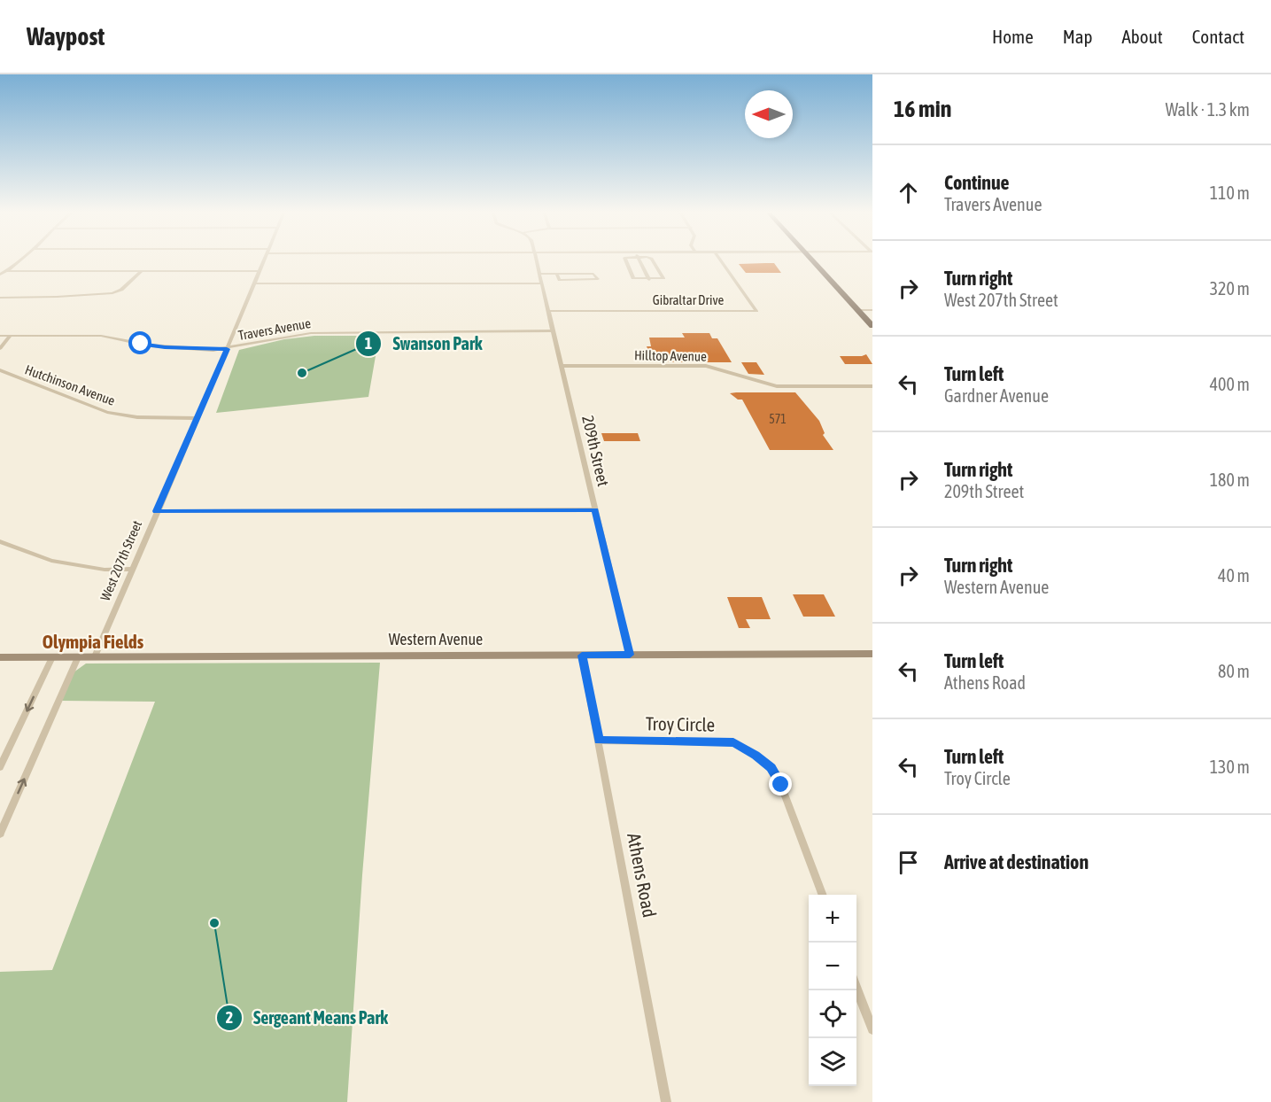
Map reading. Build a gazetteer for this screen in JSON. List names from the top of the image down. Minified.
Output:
{"streets":{"main road":["Western Avenue"],"street":["Gibraltar Drive","Travers Avenue","Hilltop Avenue","Hutchinson Avenue","209th Street","West 207th Street","Troy Circle","Athens Road"]},"crossings":[["Gibraltar Drive","209th Street"],["Travers Avenue","209th Street"],["Travers Avenue","West 207th Street"],["Hilltop Avenue","209th Street"],["Hutchinson Avenue","West 207th Street"],["209th Street","Western Avenue"],["West 207th Street","Western Avenue"],["Western Avenue","Athens Road"],["Troy Circle","Athens Road"]],"districts":["Olympia Fields"],"places":["Swanson Park","Sergeant Means Park"],"house_numbers":["571"],"north":"left","page":{"header":"Waypost","nav":["Home","Map","About","Contact"],"heading":["16 min","Walk · 1.3 km"],"list":[["Continue","Travers Avenue","110 m"],["Turn right","West 207th Street","320 m"],["Turn left","Gardner Avenue","400 m"],["Turn right","209th Street","180 m"],["Turn right","Western Avenue","40 m"],["Turn left","Athens Road","80 m"],["Turn left","Troy Circle","130 m"],"Arrive at destination"],"map_buttons":["+","−"]}}
